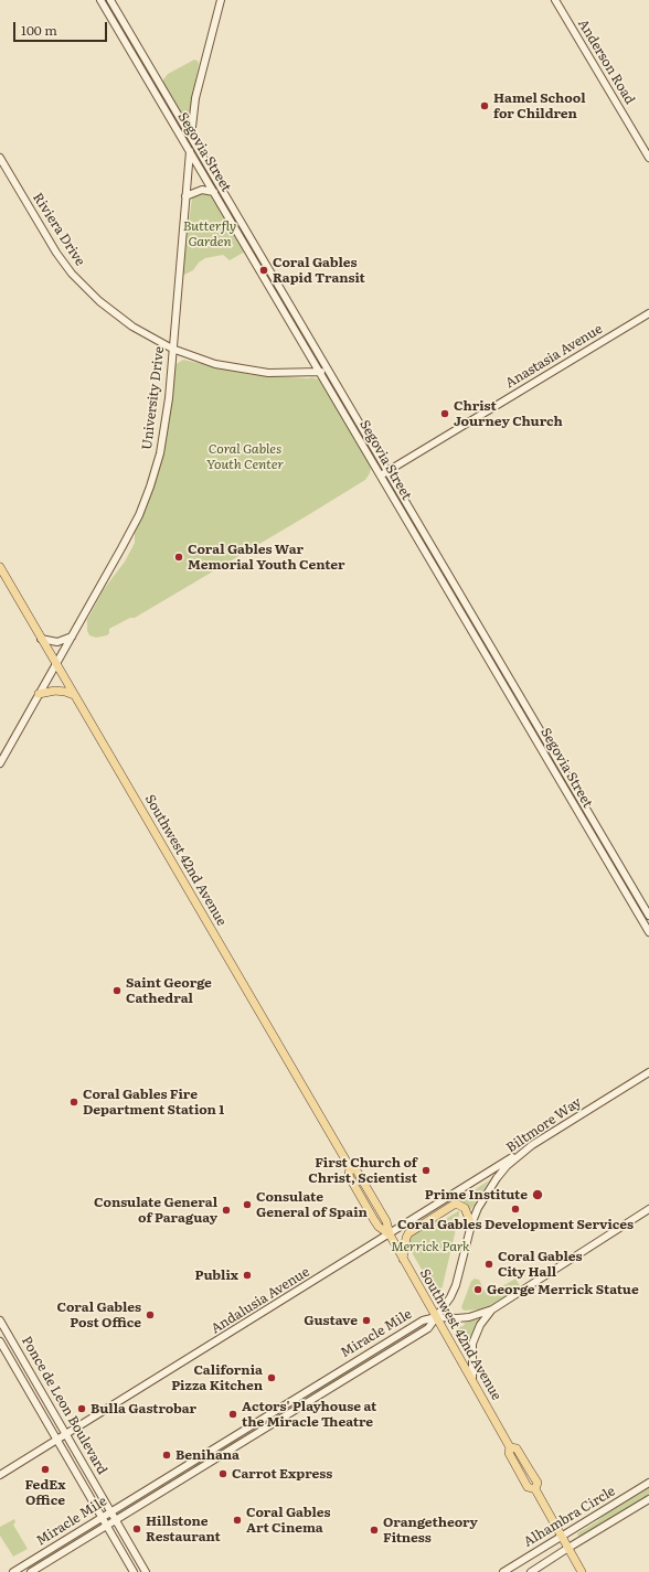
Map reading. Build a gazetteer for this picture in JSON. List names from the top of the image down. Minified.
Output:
{"streets":{"main road":["Southwest 42nd Avenue"],"street":["Anderson Road","Segovia Street","Riviera Drive","Anastasia Avenue","University Drive","Biltmore Way","Andalusia Avenue","Miracle Mile","Ponce de Leon Boulevard","Alhambra Circle"]},"crossings":[["Segovia Street","Riviera Drive"],["Segovia Street","Anastasia Avenue"],["Segovia Street","University Drive"],["Riviera Drive","University Drive"],["University Drive","Southwest 42nd Avenue"],["Southwest 42nd Avenue","Biltmore Way"],["Southwest 42nd Avenue","Andalusia Avenue"],["Southwest 42nd Avenue","Miracle Mile"],["Southwest 42nd Avenue","Alhambra Circle"],["Biltmore Way","Andalusia Avenue"],["Biltmore Way","Miracle Mile"],["Andalusia Avenue","Ponce de Leon Boulevard"],["Miracle Mile","Ponce de Leon Boulevard"]],"parks":["Butterfly Garden","Coral Gables Youth Center","Merrick Park"],"places":["Hamel School for Children","Coral Gables Rapid Transit","Christ Journey Church","Coral Gables War Memorial Youth Center","Saint George Cathedral","Coral Gables Fire Department Station 1","First Church of Christ, Scientist","Prime Institute","Consulate General of Spain","Coral Gables Development Services","Consulate General of Paraguay","Coral Gables City Hall","Publix","George Merrick Statue","Coral Gables Post Office","Gustave","California Pizza Kitchen","Bulla Gastrobar","Actors' Playhouse at the Miracle Theatre","Benihana","FedEx Office","Carrot Express","Coral Gables Art Cinema","Hillstone Restaurant","Orangetheory Fitness"],"scale_bar":"100 m"}
